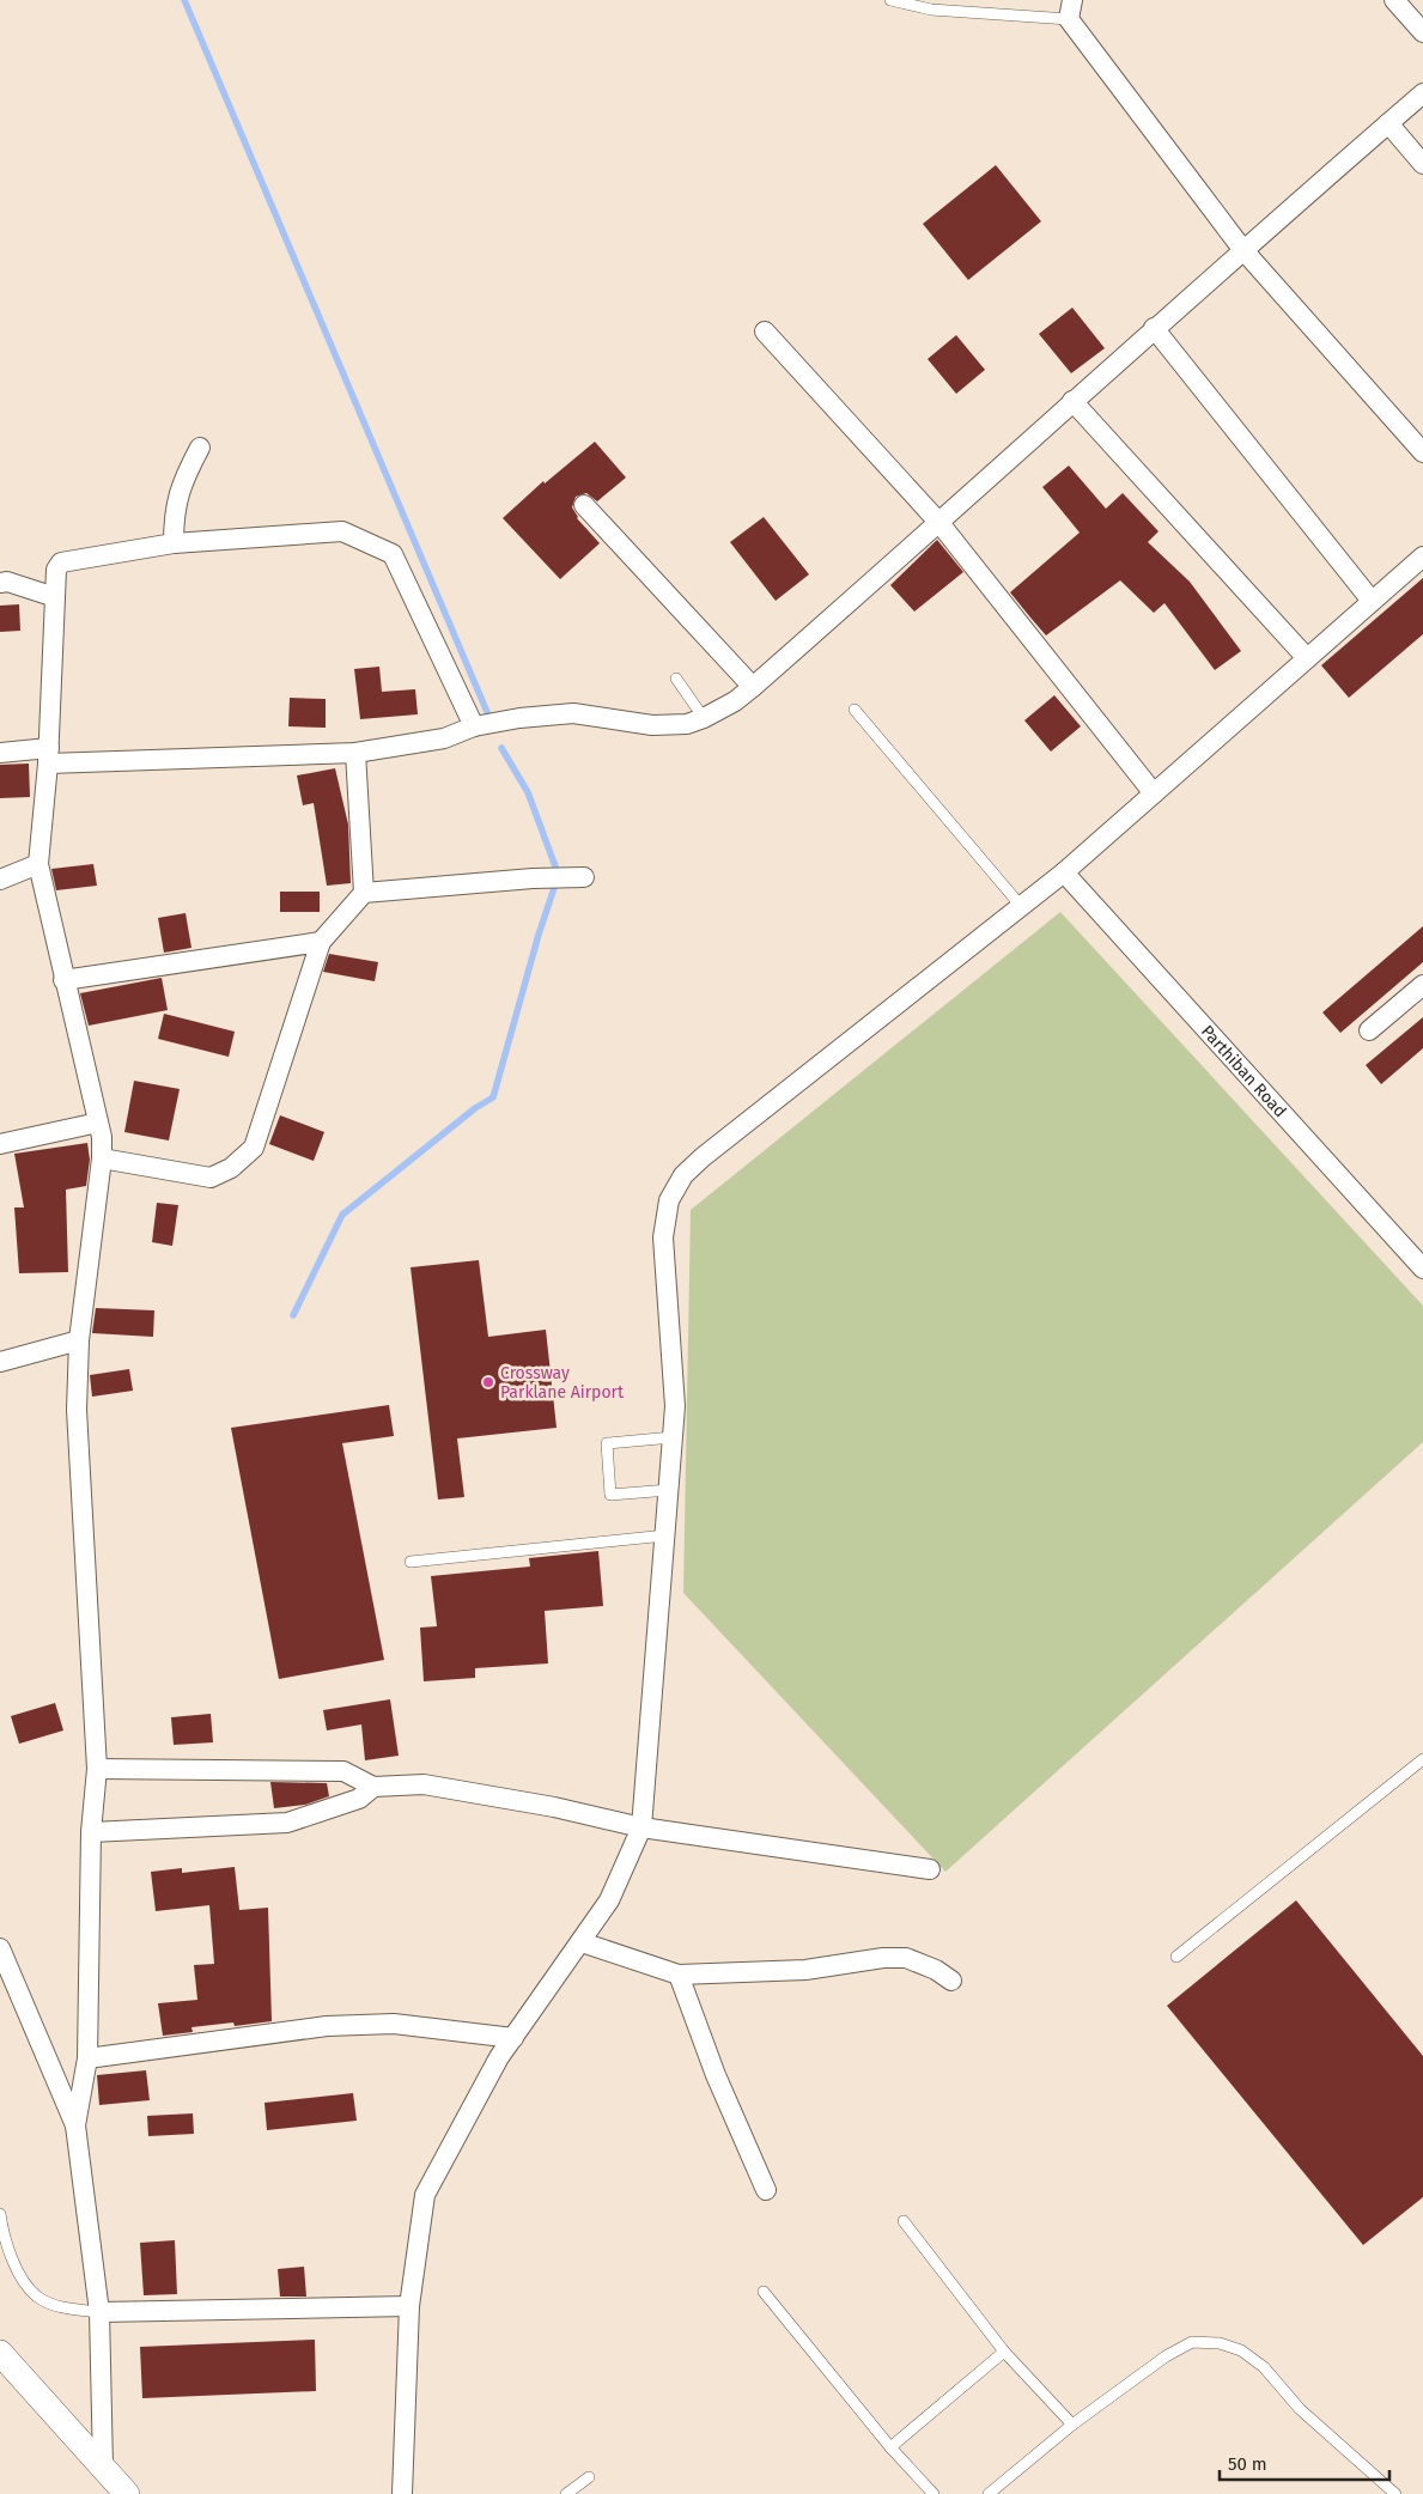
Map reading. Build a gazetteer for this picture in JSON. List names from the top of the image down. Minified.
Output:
{"streets":{"street":["Parthiban Road"]},"places":["Crossway Parklane Airport"],"scale_bar":"50 m"}
